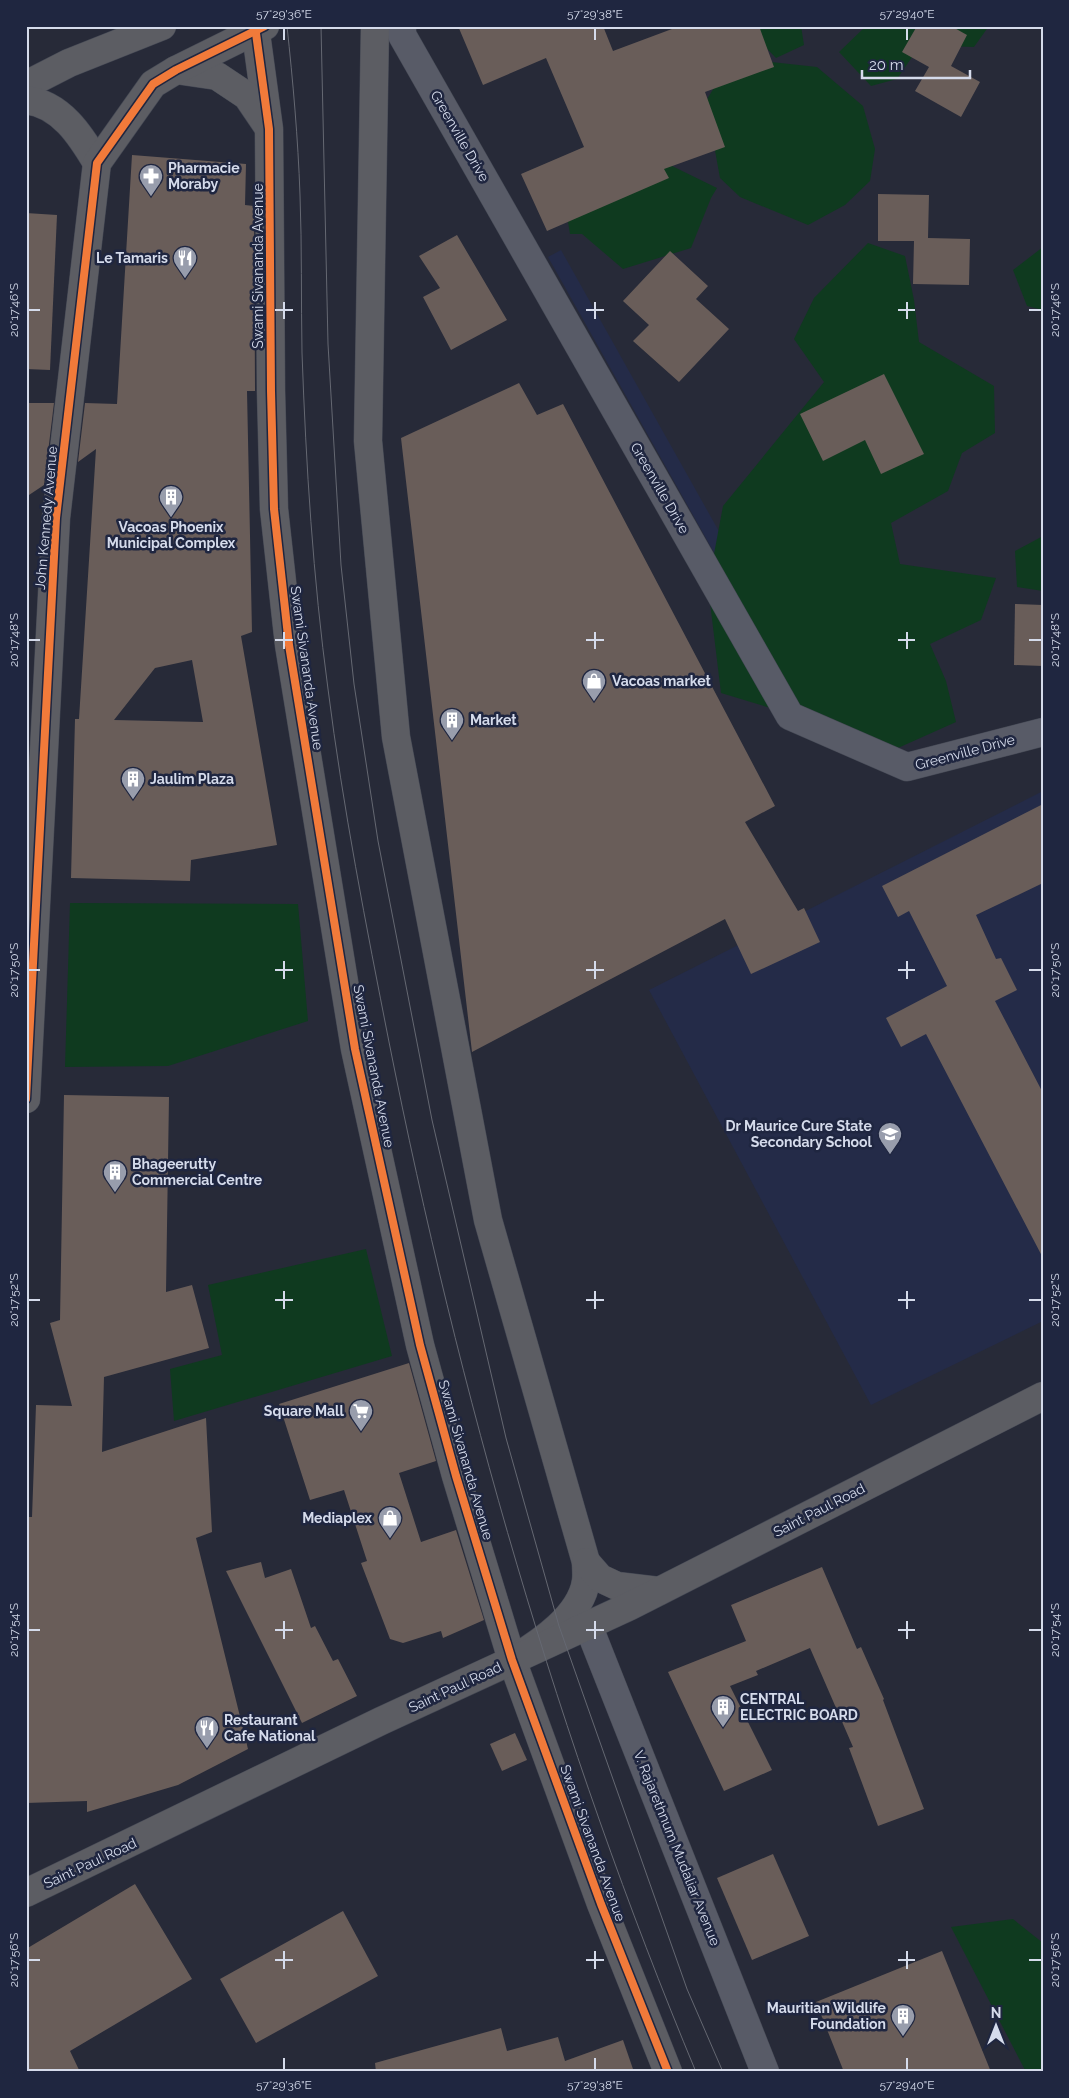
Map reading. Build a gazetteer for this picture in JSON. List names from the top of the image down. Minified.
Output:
{"streets":{"street":["Greenville Drive","Swami Sivananda Avenue","John Kennedy Avenue","Saint Paul Road","V. Rajarethnum Mudaliar Avenue"]},"crossings":[["Swami Sivananda Avenue","John Kennedy Avenue"],["Swami Sivananda Avenue","Saint Paul Road"],["Saint Paul Road","V. Rajarethnum Mudaliar Avenue"]],"places":{"pharmacy":["Pharmacie Moraby"],"restaurant":["Le Tamaris","Restaurant Cafe National"],"building":["Vacoas Phoenix Municipal Complex","Market","Jaulim Plaza","Bhageerutty Commercial Centre","CENTRAL ELECTRIC BOARD","Mauritian Wildlife Foundation"],"shop":["Vacoas market","Mediaplex"],"school or university":["Dr Maurice Cure State Secondary School"],"supermarket":["Square Mall"]},"scale_bar":"20 m","north":"top","coordinates":["57°29'36\"E","57°29'38\"E","57°29'40\"E","20°17'46\"S","20°17'48\"S","20°17'50\"S","20°17'52\"S","20°17'54\"S","20°17'56\"S"]}
